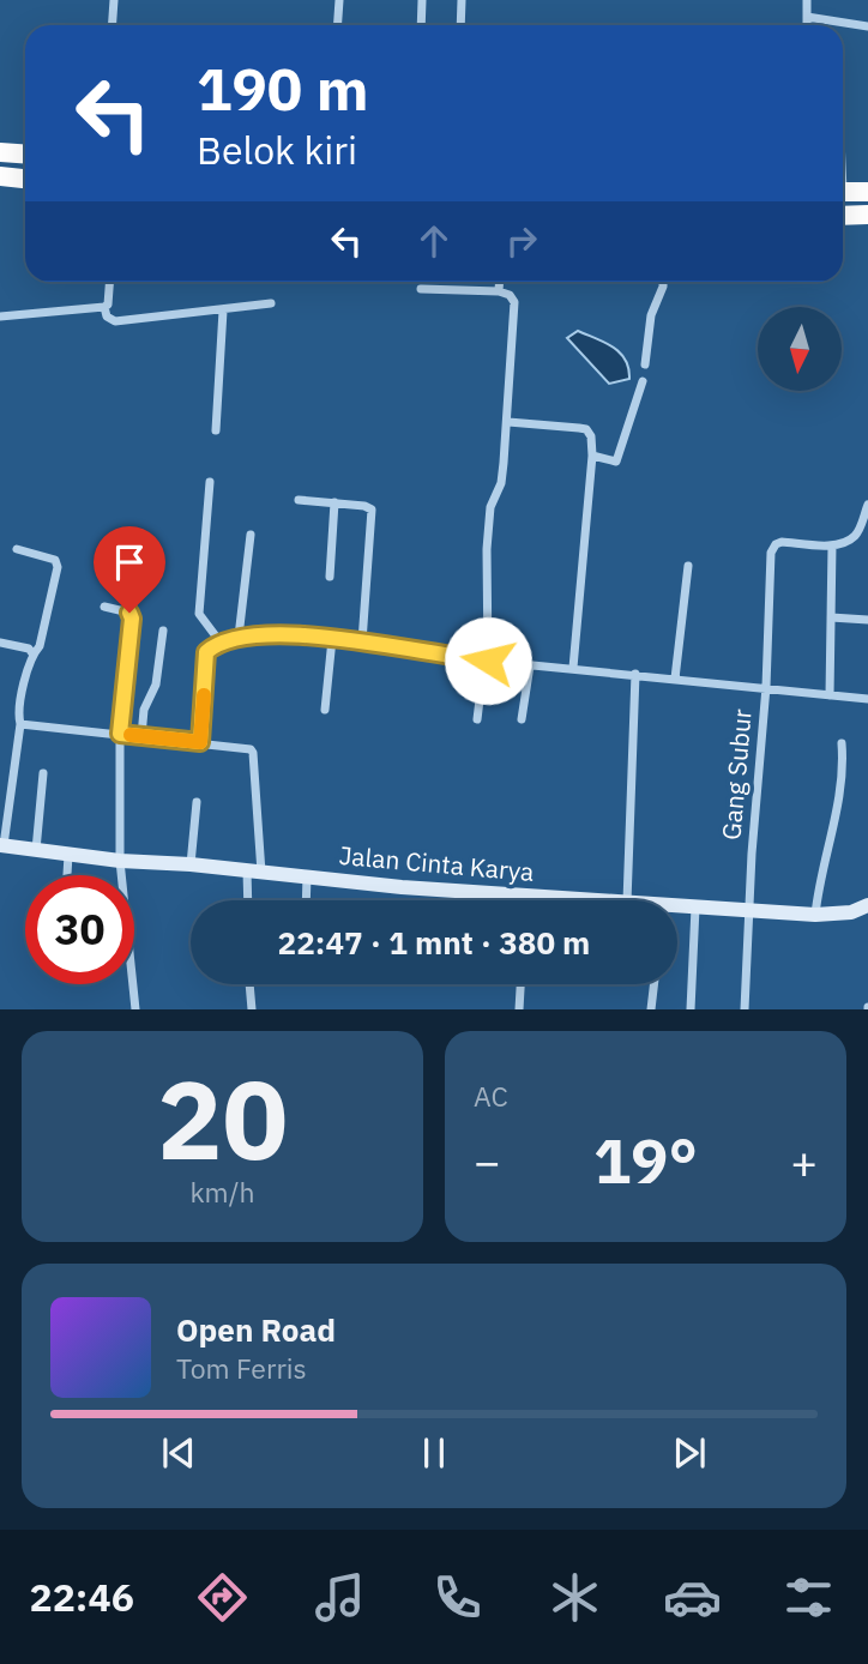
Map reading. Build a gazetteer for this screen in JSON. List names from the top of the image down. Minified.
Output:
{"streets":{"street":["Gang Subur","Jalan Cinta Karya"]},"crossings":[["Gang Subur","Jalan Cinta Karya"]],"north":"bottom","page":{"turn":["190 m","Belok kiri"],"limit":"30","trip":"22:47 · 1 mnt · 380 m","tile":[["20","km/h"],"AC"],"heat":["−","19°","+"],"song":["Open Road","Tom Ferris"],"tabs":"22:46"}}
